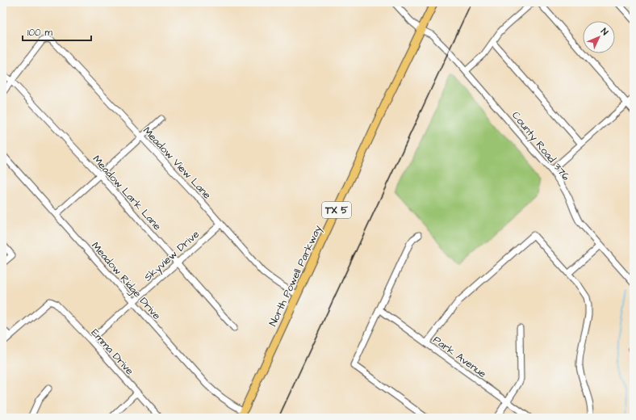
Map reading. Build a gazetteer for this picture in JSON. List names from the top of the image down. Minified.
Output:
{"streets":{"main road":["TX 5","North Powell Parkway"],"street":["County Road 376","Meadow View Lane","Meadow Lark Lane","Skyview Drive","Meadow Ridge Drive","Emma Drive","Park Avenue"]},"crossings":[["County Road 376","North Powell Parkway"],["Meadow View Lane","Meadow Lark Lane"],["Meadow View Lane","Skyview Drive"],["Meadow View Lane","North Powell Parkway"],["Meadow Lark Lane","Skyview Drive"],["Skyview Drive","Meadow Ridge Drive"],["Skyview Drive","Emma Drive"],["North Powell Parkway","Meadow Ridge Drive"]],"scale_bar":"100 m","north":"top right"}
